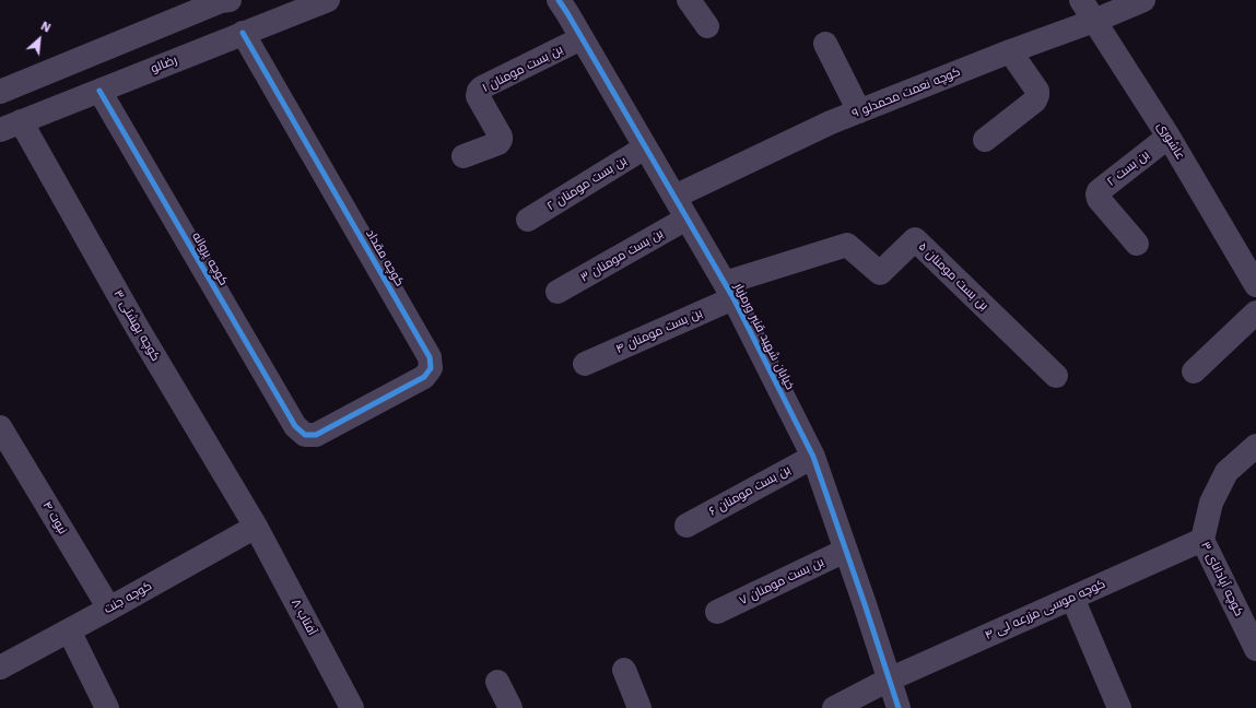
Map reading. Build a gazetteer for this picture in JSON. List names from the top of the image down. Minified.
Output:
{"streets":{"street":["رضالو","بن بست مومنان ۱","کوچه نعمت محمدلو ۹","عاشوری","۲ بن بست","۲ بن بست مومنان","۳ بن بست مومنان","کوچه مقداد","کوچه پروانه","۵ بن بست مومنان","کوچه بهشتی ۳","۴ بن بست مومنان","خیابان شهید قنبر ورمزیار","۶ بن بست مومنان","نبوت ۴","کوچه آپادانای ۳","۷ بن بست مومنان","کوچه جنت","۴ کوچه موسی مزرعه لی","آفتاب ۸"]},"crossings":[["رضالو","کوچه مقداد"],["رضالو","کوچه پروانه"],["رضالو","کوچه بهشتی ۳"],["بن بست مومنان ۱","خیابان شهید قنبر ورمزیار"],["کوچه نعمت محمدلو ۹","عاشوری"],["کوچه نعمت محمدلو ۹","خیابان شهید قنبر ورمزیار"],["عاشوری","۲ بن بست"],["۲ بن بست مومنان","خیابان شهید قنبر ورمزیار"],["۳ بن بست مومنان","خیابان شهید قنبر ورمزیار"],["کوچه مقداد","کوچه پروانه"],["۵ بن بست مومنان","۴ بن بست مومنان"],["۵ بن بست مومنان","خیابان شهید قنبر ورمزیار"],["کوچه بهشتی ۳","کوچه جنت"],["کوچه بهشتی ۳","آفتاب ۸"],["۴ بن بست مومنان","خیابان شهید قنبر ورمزیار"],["خیابان شهید قنبر ورمزیار","۶ بن بست مومنان"],["خیابان شهید قنبر ورمزیار","۷ بن بست مومنان"],["خیابان شهید قنبر ورمزیار","۴ کوچه موسی مزرعه لی"],["نبوت ۴","کوچه جنت"],["کوچه آپادانای ۳","۴ کوچه موسی مزرعه لی"],["کوچه جنت","آفتاب ۸"]],"north":"top right"}
